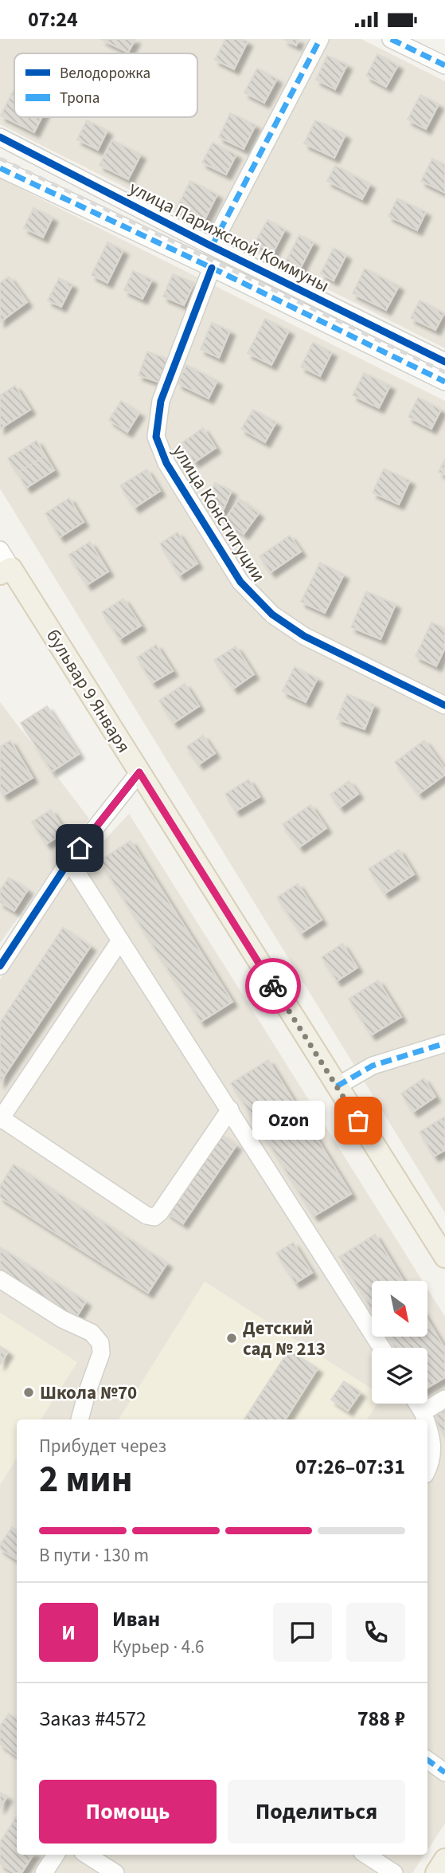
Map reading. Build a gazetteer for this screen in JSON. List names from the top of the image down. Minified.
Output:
{"streets":{"main road":["бульвар 9 Января"],"street":["улица Парижской Коммуны","улица Конституции"]},"crossings":[["улица Парижской Коммуны","улица Конституции"]],"places":["Ozon","Детский сад № 213","Школа №70"],"legend":["Велодорожка","Тропа"],"north":"bottom right","page":{"status":"07:24","bubble":"Ozon","heading":["2 мин","Прибудет через","07:26–07:31"],"panel":["Иван","Курьер · 4.6","Заказ #4572","788 ₽"],"bar":"В пути · 130 m","round":"И","buttons":["Помощь","Поделиться"]}}
